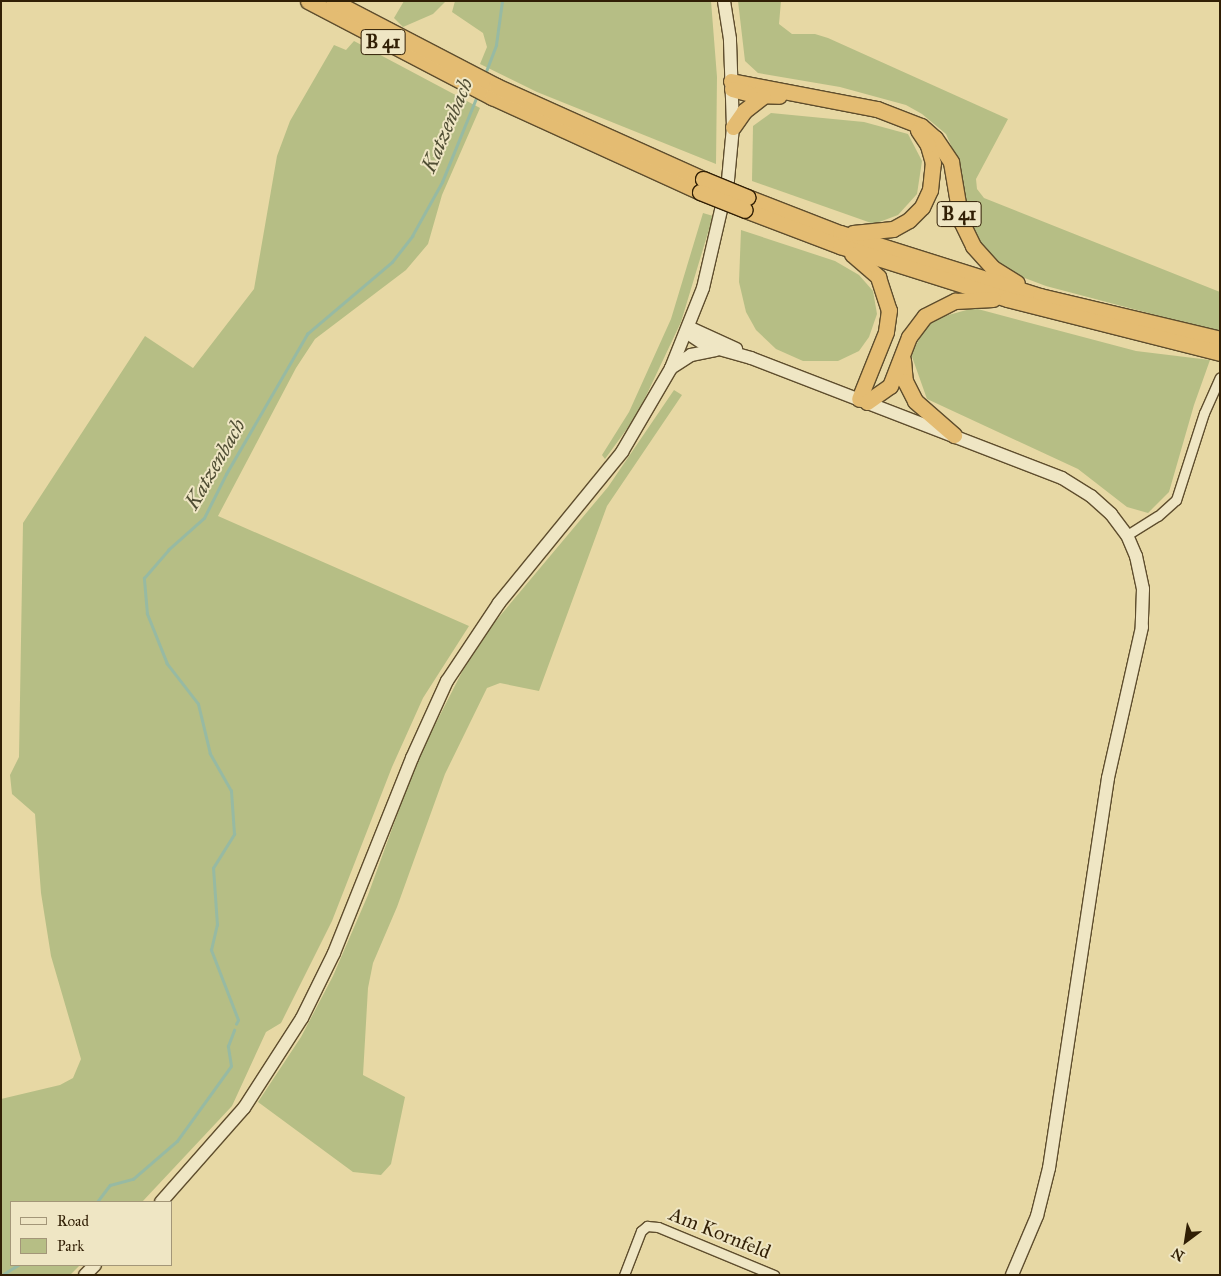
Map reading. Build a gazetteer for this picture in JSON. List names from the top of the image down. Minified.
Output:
{"streets":{"highway":["B 41"],"street":["Am Kornfeld"]},"water":["Katzenbach"],"legend":["Road","Park"],"north":"bottom left"}
